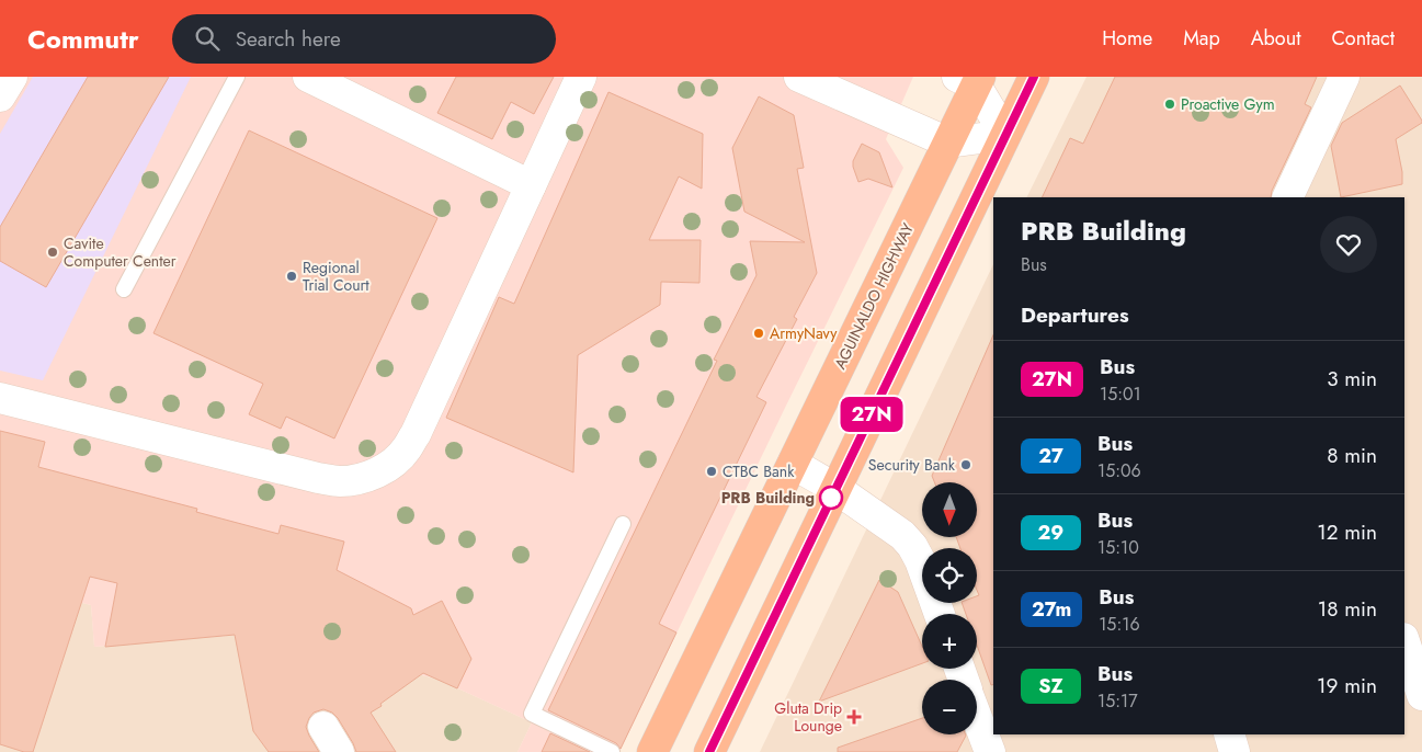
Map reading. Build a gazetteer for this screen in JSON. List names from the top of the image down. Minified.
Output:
{"streets":{"highway":["AGUINALDO HIGHWAY"]},"places":{"other":["Proactive Gym","Cavite Computer Center","Regional Trial Court","ArmyNavy","Security Bank","CTBC Bank","PRB Building"],"health":["Gluta Drip Lounge"]},"lines":["bus line 27N"],"north":"bottom","page":{"header":"Commutr","search":"Search here","nav":["Home","Map","About","Contact"],"on_map":"27N","heading":[["PRB Building","Bus"],"Departures"],"list":[{"mark":"27N","name":"Bus","note":"15:01","value":"3 min"},{"mark":"27","name":"Bus","note":"15:06","value":"8 min"},{"mark":"29","name":"Bus","note":"15:10","value":"12 min"},{"mark":"27m","name":"Bus","note":"15:16","value":"18 min"},{"mark":"SZ","name":"Bus","note":"15:17","value":"19 min"}],"map_buttons":["+","−"]}}
